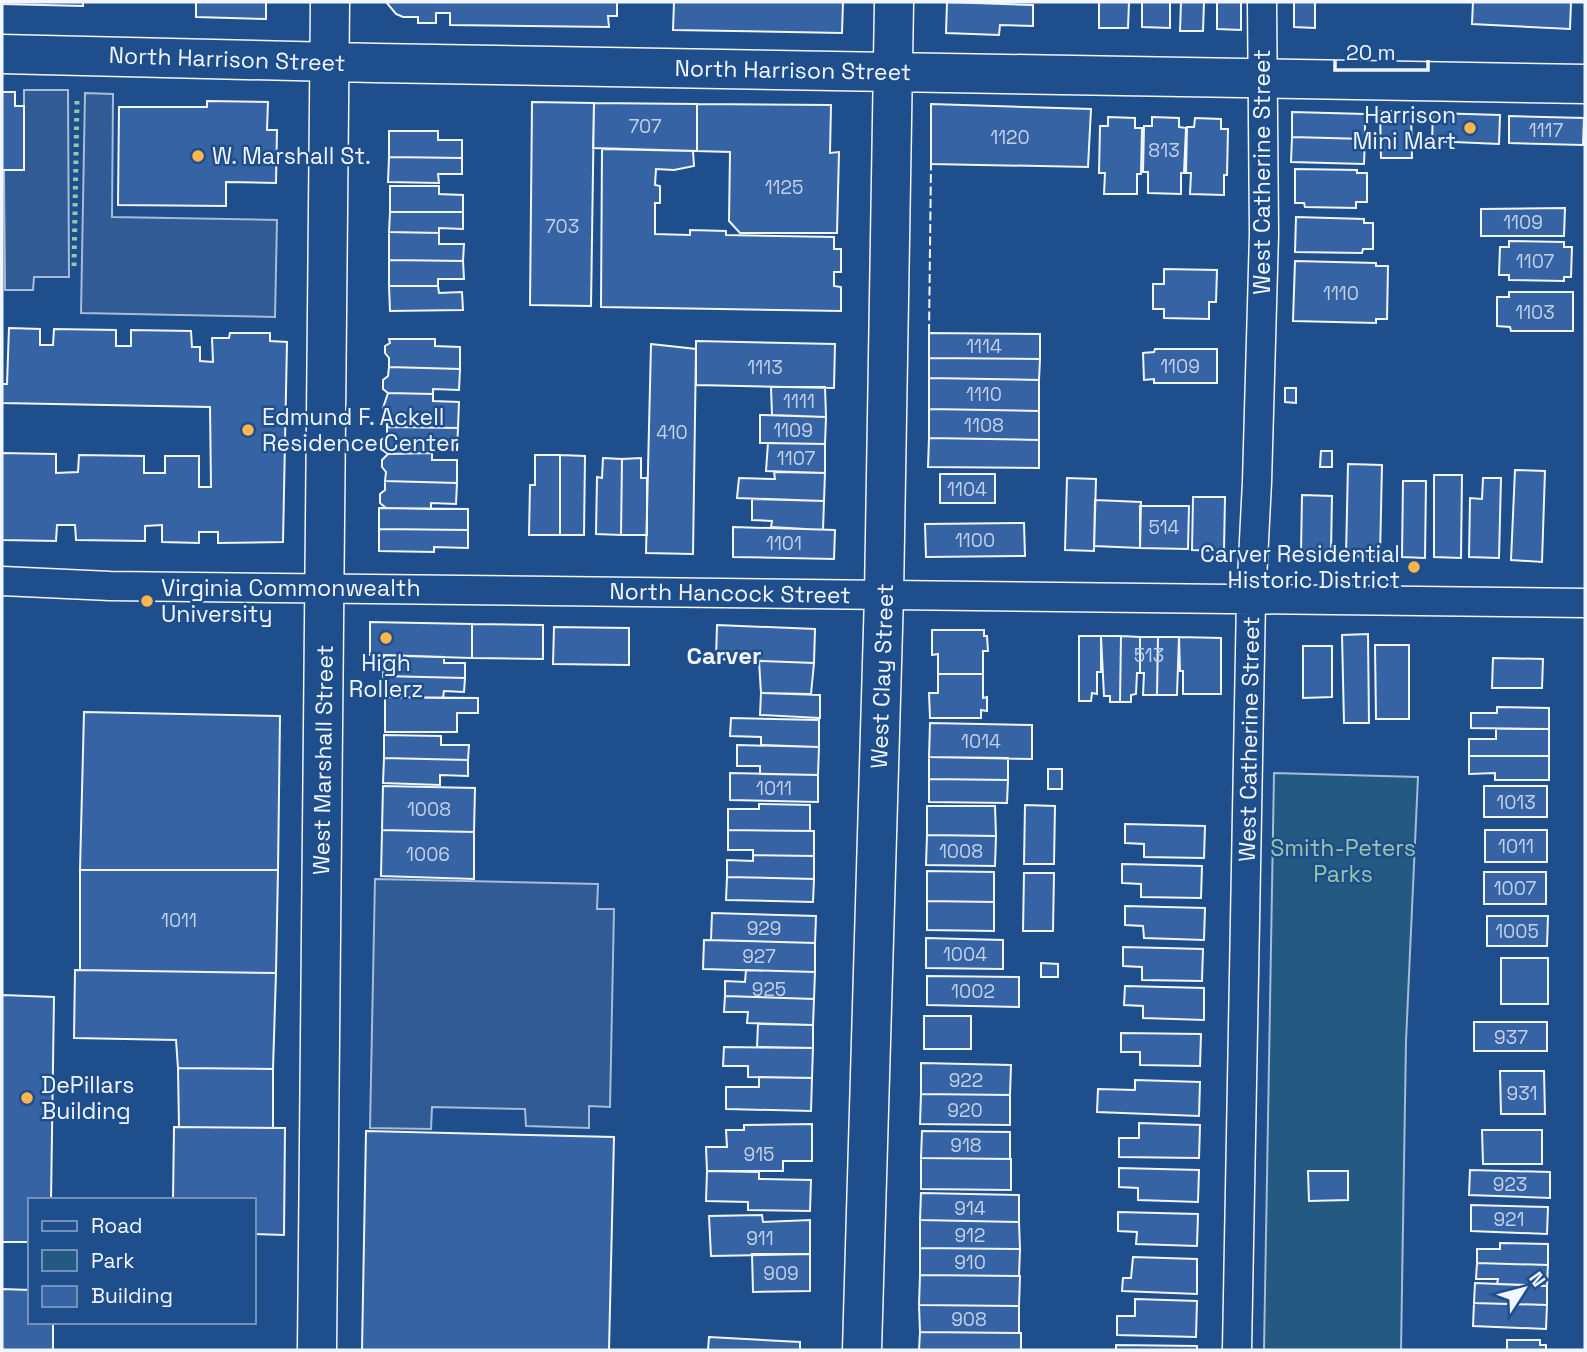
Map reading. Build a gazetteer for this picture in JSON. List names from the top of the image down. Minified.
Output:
{"streets":{"street":["North Harrison Street","West Catherine Street","North Hancock Street","West Clay Street","West Marshall Street"]},"crossings":[["North Harrison Street","West Catherine Street"],["North Harrison Street","West Clay Street"],["North Harrison Street","West Marshall Street"],["West Catherine Street","North Hancock Street"],["North Hancock Street","West Clay Street"],["North Hancock Street","West Marshall Street"]],"districts":["Carver"],"parks":["Smith-Peters Parks"],"places":["Harrison Mini Mart","W. Marshall St.","Edmund F. Ackell Residence Center","Carver Residential Historic District","Virginia Commonwealth University","High Rollerz","DePillars Building"],"house_numbers":["707","1117","1120","813","1125","1109","703","1107","1110","1103","1114","1109","1113","1110","1111","1108","1109","410","1107","1104","514","1100","1101","513","1014","1011","1013","1008","1011","1008","1006","1007","1011","929","1005","1004","927","925","1002","937","922","931","920","918","915","923","914","921","912","911","910","909","908"],"legend":["Road","Park","Building"],"scale_bar":"20 m","north":"top right"}
